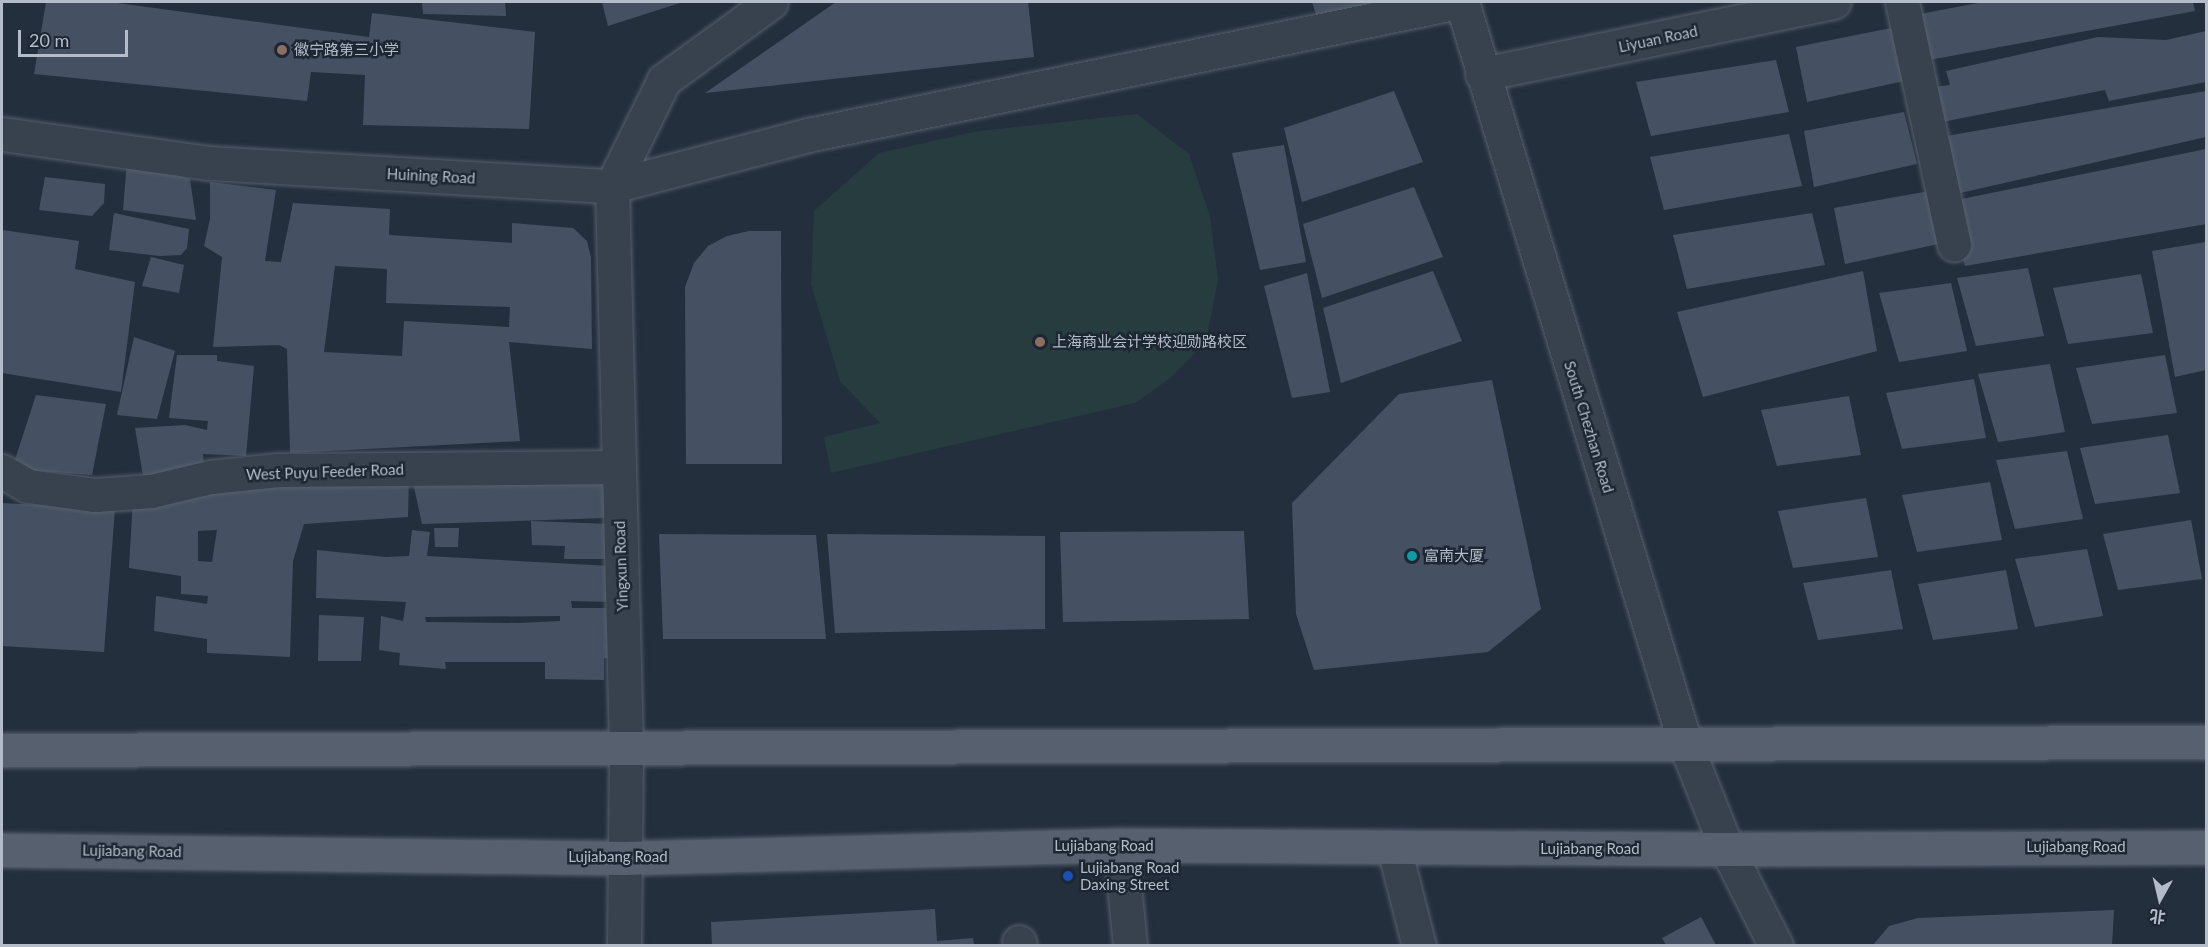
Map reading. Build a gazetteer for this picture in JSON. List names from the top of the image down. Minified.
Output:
{"streets":{"main road":["Lujiabang Road"],"street":["Liyuan Road","Huining Road","South Chezhan Road","West Puyu Feeder Road","Yingxun Road"]},"crossings":[["Liyuan Road","South Chezhan Road"],["Huining Road","South Chezhan Road"],["Huining Road","Yingxun Road"],["South Chezhan Road","Lujiabang Road"],["West Puyu Feeder Road","Yingxun Road"],["Yingxun Road","Lujiabang Road"]],"places":["徽宁路第三小学","上海商业会计学校迎勋路校区","富南大厦","Lujiabang Road Daxing Street"],"scale_bar":"20 m","north":"bottom"}
